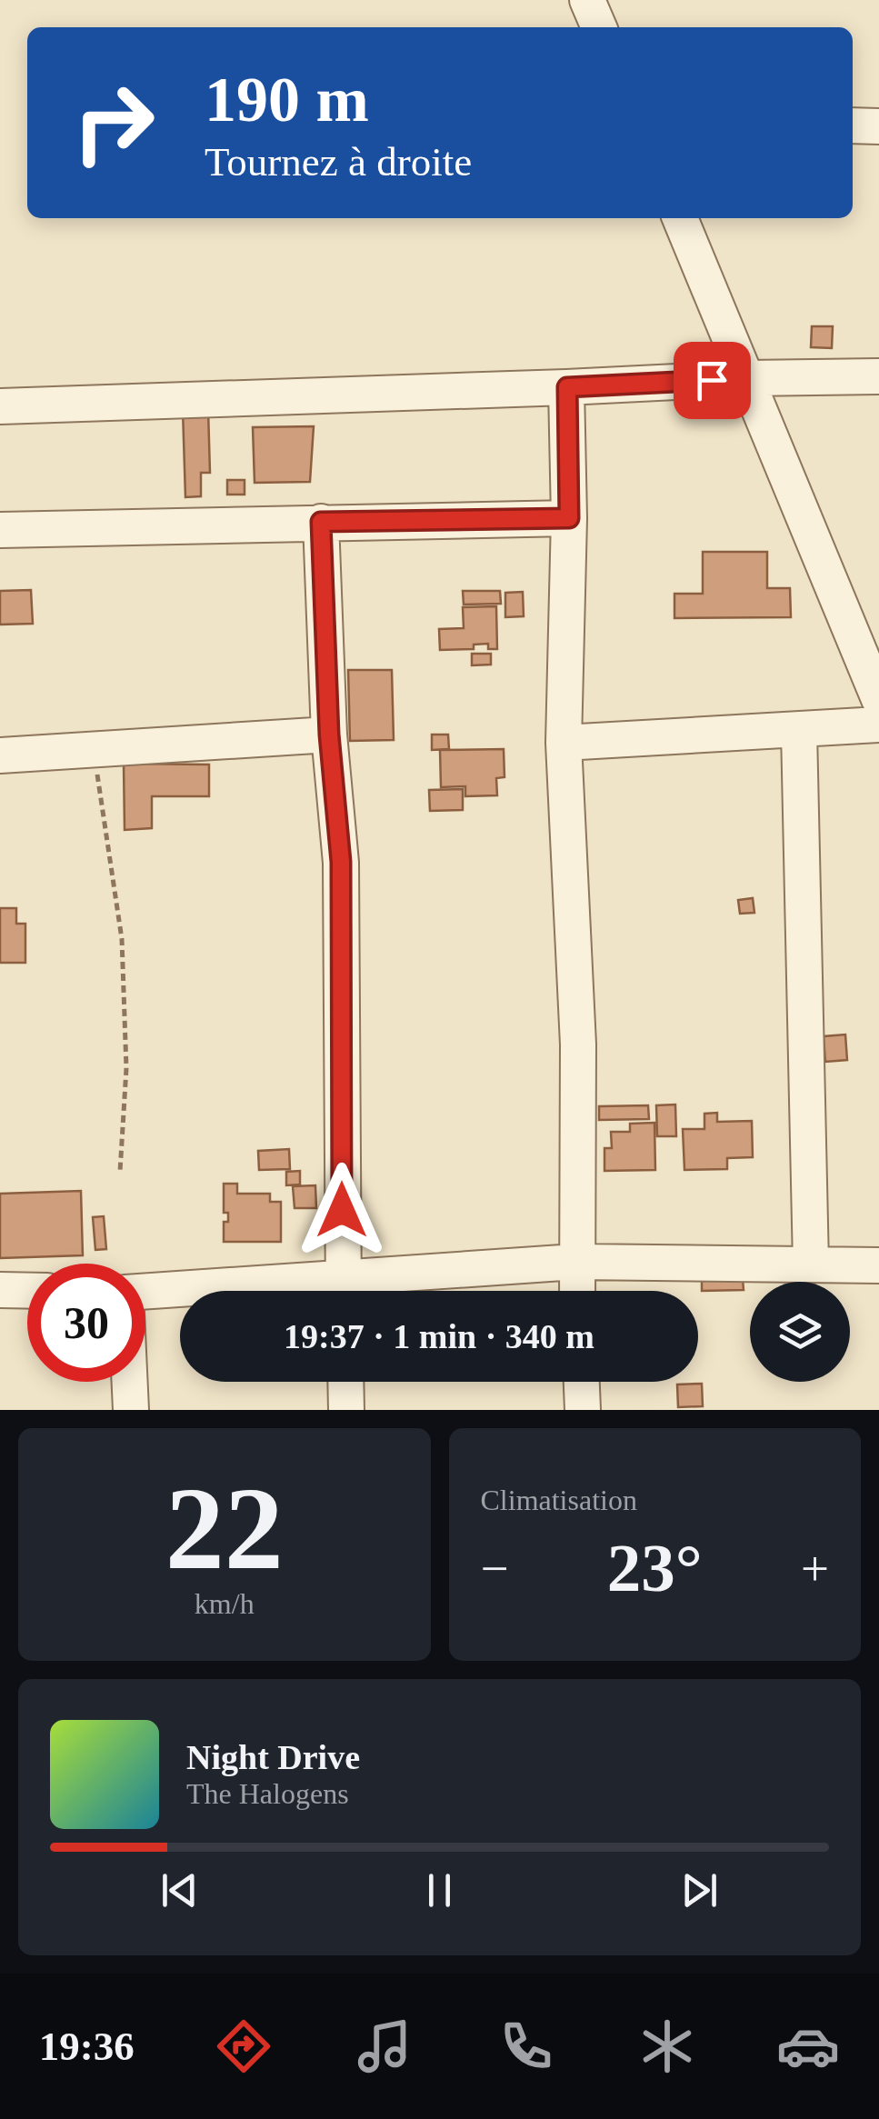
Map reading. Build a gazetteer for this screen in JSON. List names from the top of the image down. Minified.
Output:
{"page":{"turn":["190 m","Tournez à droite"],"limit":"30","trip":"19:37 · 1 min · 340 m","tile":[["22","km/h"],"Climatisation"],"heat":["−","23°","+"],"song":["Night Drive","The Halogens"],"tabs":"19:36"}}
